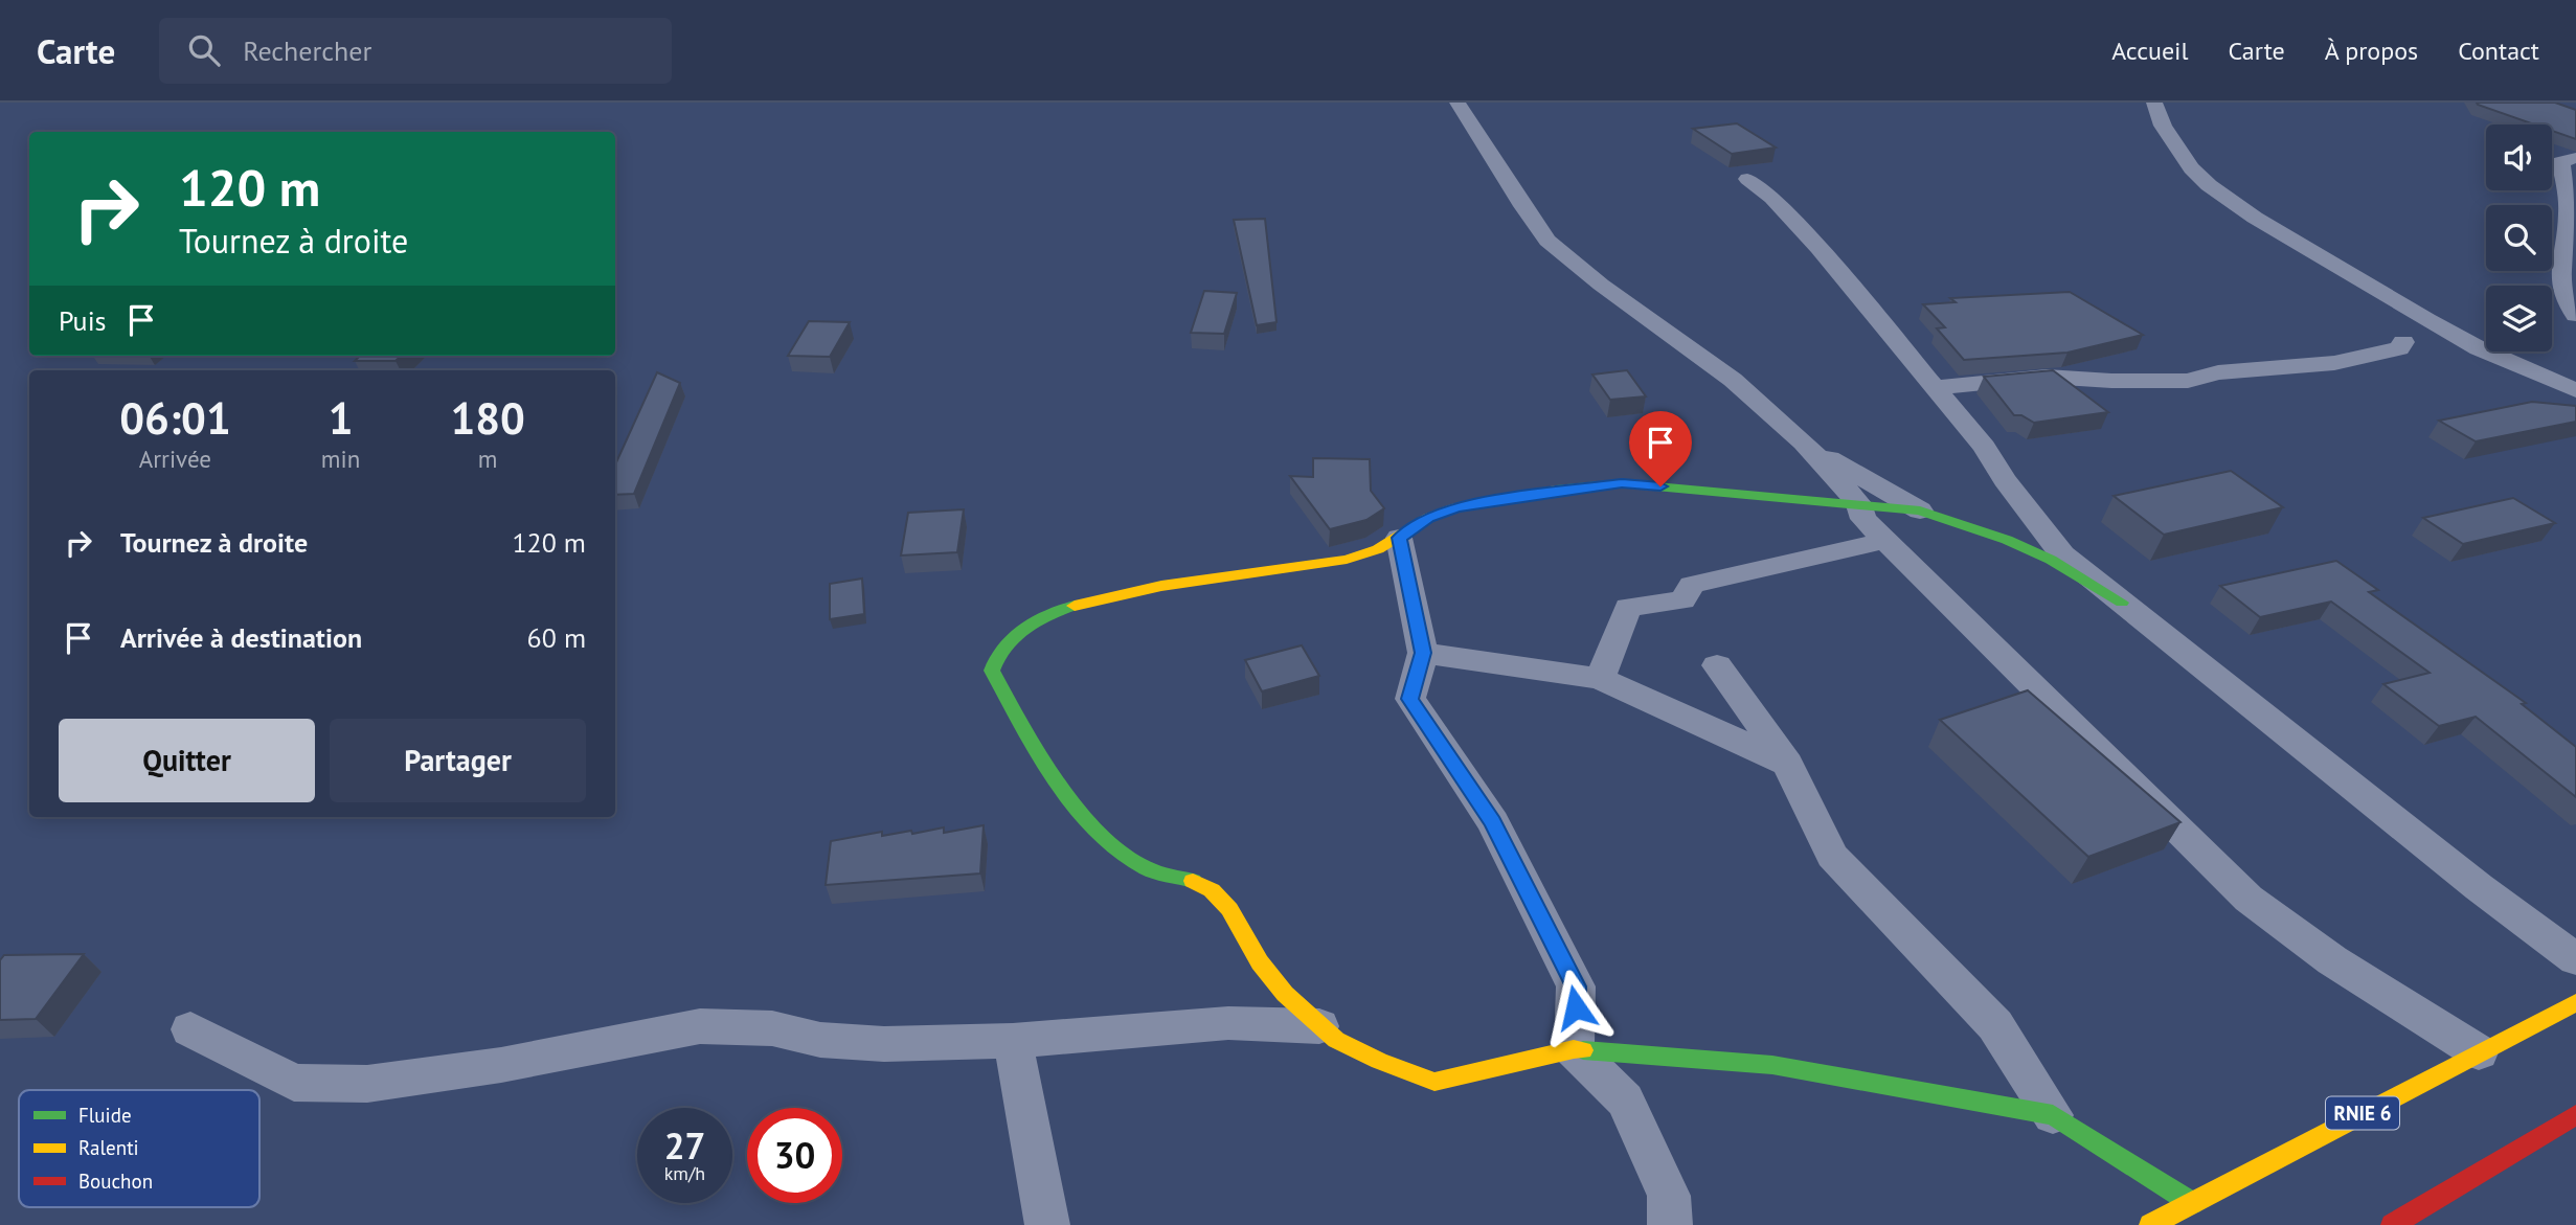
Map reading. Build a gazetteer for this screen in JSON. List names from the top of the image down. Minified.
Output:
{"streets":{"street":["RNIE 6"]},"legend":["Fluide","Ralenti","Bouchon"],"page":{"header":"Carte","search":"Rechercher","nav":["Accueil","Carte","À propos","Contact"],"turn":["120 m","Tournez à droite"],"then":"Puis","eta":["06:01","Arrivée","1","min","180","m"],"list":[{"name":"Tournez à droite","value":"120 m"},{"name":"Arrivée à destination","value":"60 m"}],"buttons":["Quitter","Partager"],"speed":"27 km/h","limit":"30"}}
